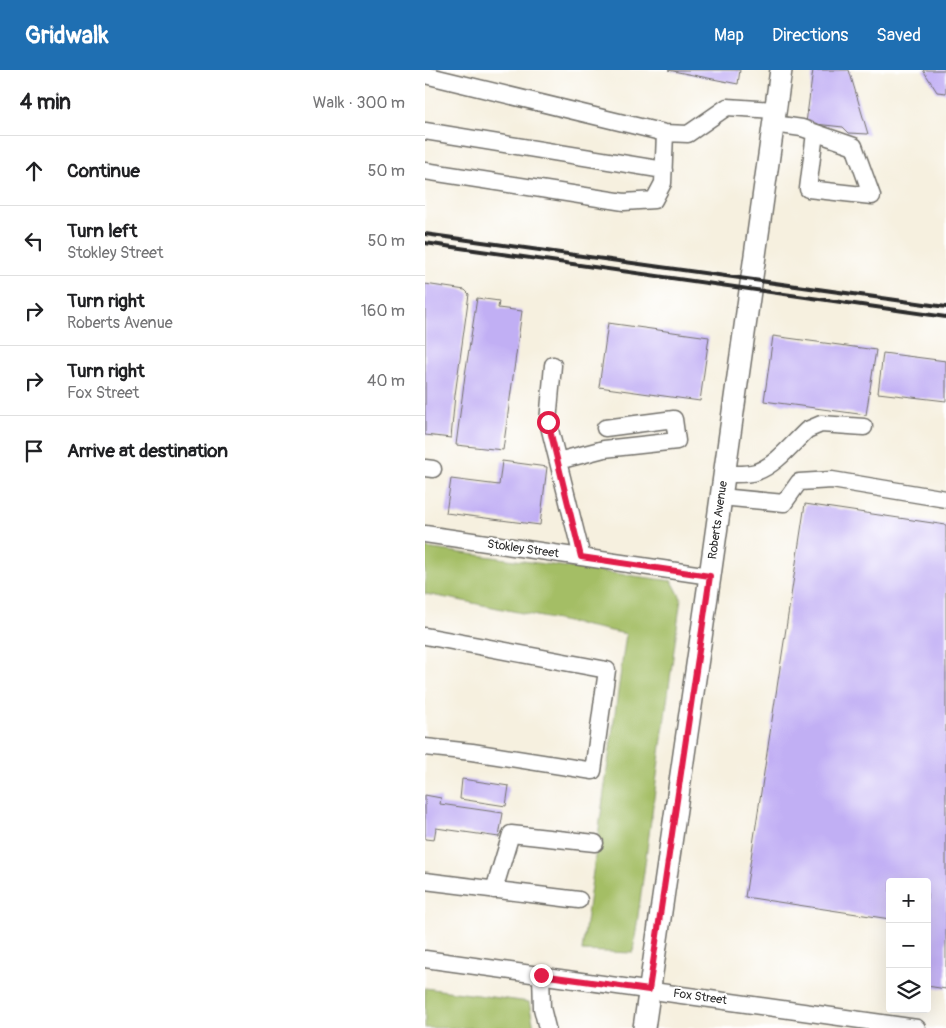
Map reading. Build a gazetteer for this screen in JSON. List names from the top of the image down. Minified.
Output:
{"streets":{"main road":["Roberts Avenue"],"street":["Stokley Street","Fox Street"]},"crossings":[["Roberts Avenue","Stokley Street"],["Roberts Avenue","Fox Street"]],"page":{"header":"Gridwalk","nav":["Map","Directions","Saved"],"heading":["4 min","Walk · 300 m"],"list":[["Continue","50 m"],["Turn left","Stokley Street","50 m"],["Turn right","Roberts Avenue","160 m"],["Turn right","Fox Street","40 m"],"Arrive at destination"],"map_buttons":["+","−"]}}
